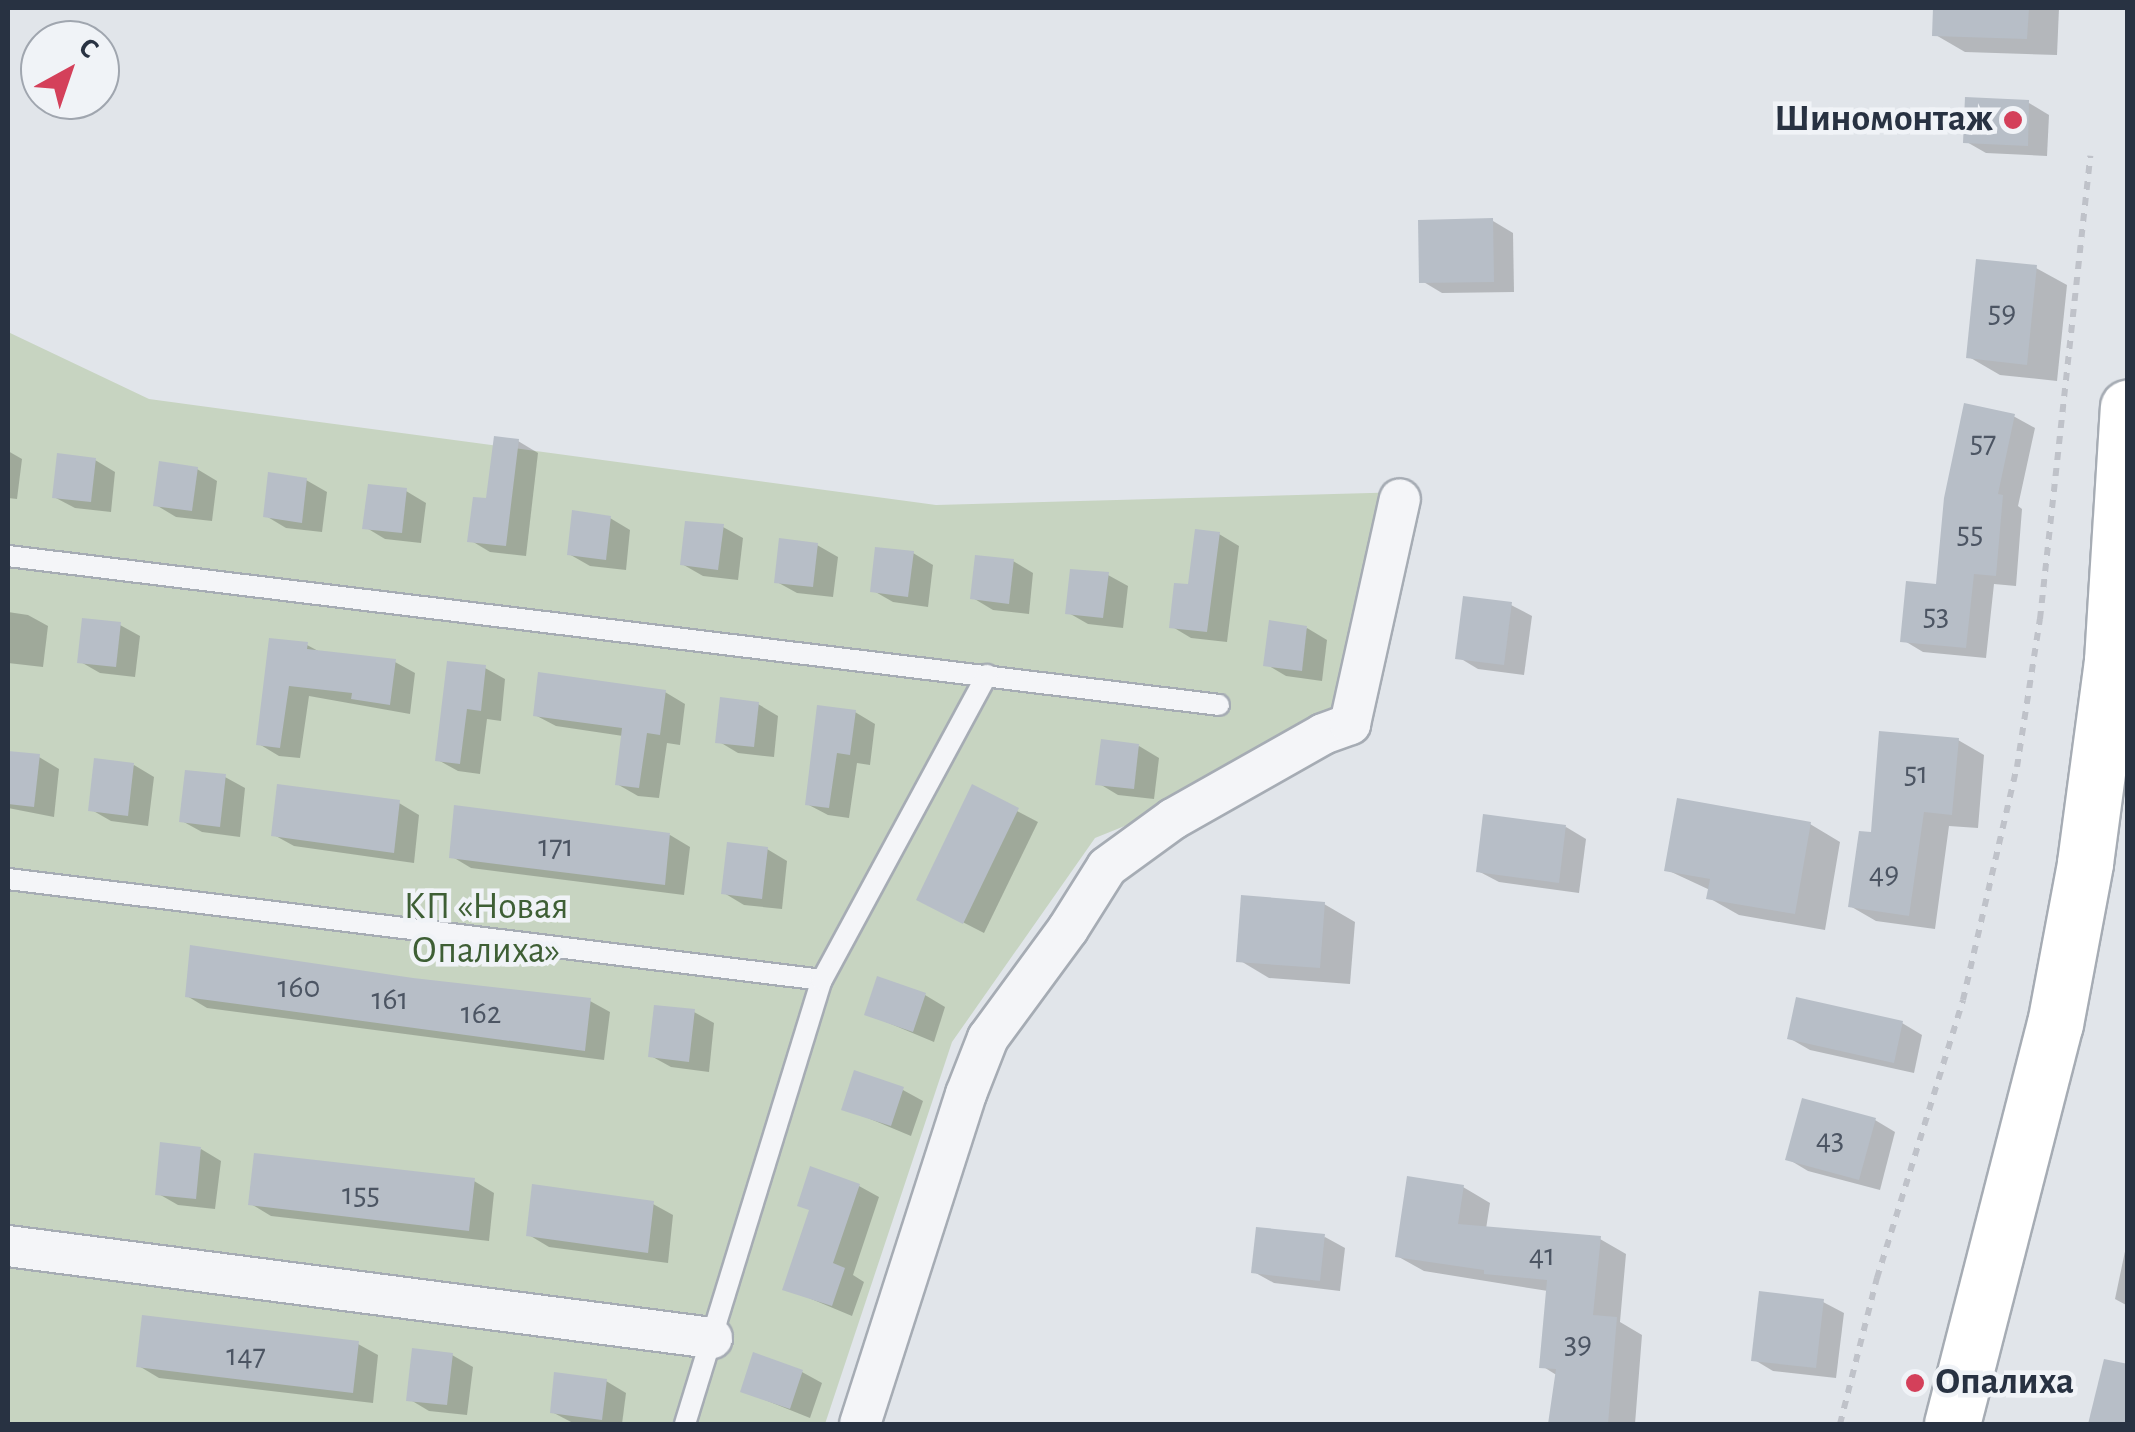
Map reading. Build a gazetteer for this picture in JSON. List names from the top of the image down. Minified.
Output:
{"parks":["КП «Новая Опалиха»"],"places":["Шиномонтаж","Опалиха"],"house_numbers":["59","57","55","53","51","171","49","160","161","162","43","155","41","39","147"],"north":"top right"}
